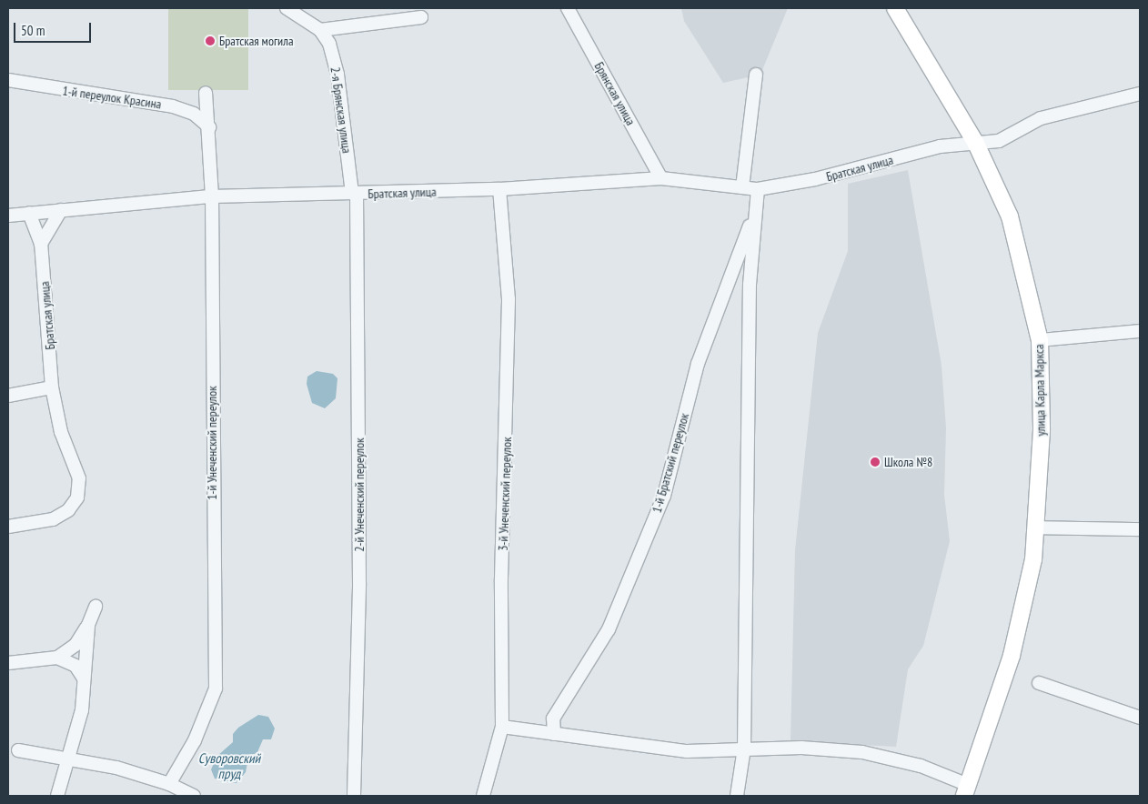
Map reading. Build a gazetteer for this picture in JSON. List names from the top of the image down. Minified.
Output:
{"streets":{"main road":["улица Карла Маркса"],"street":["Брянская улица","1-й переулок Красина","2-я Брянская улица","Братская улица","1-й Унеченский переулок","1-й Братский переулок","3-й Унеченский переулок","2-й Унеченский переулок"]},"crossings":[["Брянская улица","Братская улица"],["1-й переулок Красина","1-й Унеченский переулок"],["2-я Брянская улица","Братская улица"],["2-я Брянская улица","2-й Унеченский переулок"],["Братская улица","улица Карла Маркса"],["Братская улица","1-й Унеченский переулок"],["Братская улица","1-й Братский переулок"],["Братская улица","3-й Унеченский переулок"],["Братская улица","2-й Унеченский переулок"]],"water":["Суворовский пруд"],"places":["Братская могила","Школа №8"],"scale_bar":"50 m"}
